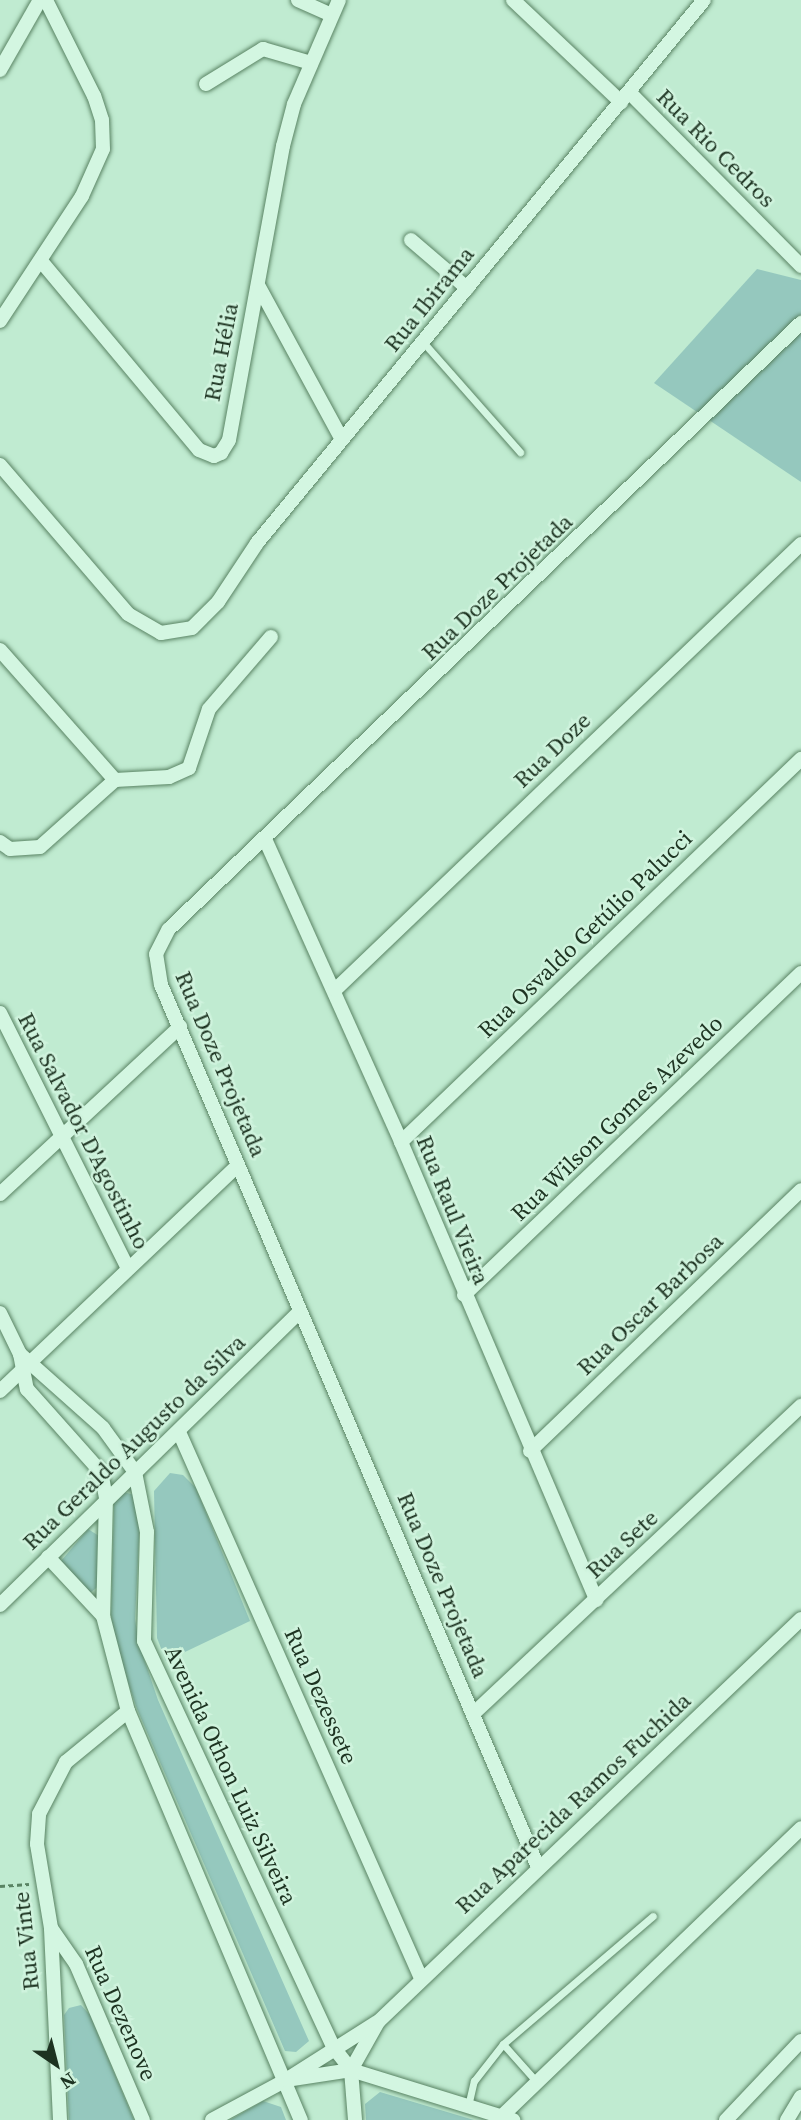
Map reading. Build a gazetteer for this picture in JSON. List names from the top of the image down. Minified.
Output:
{"streets":{"street":["Rua Rio Cedros","Rua Ibirama","Rua Hélia","Rua Doze Projetada","Rua Doze","Rua Osvaldo Getúlio Palucci","Rua Wilson Gomes Azevedo","Rua Salvador D'Agostinho","Rua Raul Vieira","Rua Oscar Barbosa","Rua Geraldo Augusto da Silva","Rua Sete","Rua Dezessete","Avenida Othon Luiz Silveira","Rua Aparecida Ramos Fuchida","Rua Vinte","Rua Dezenove"]},"crossings":[["Rua Rio Cedros","Rua Ibirama"],["Rua Doze Projetada","Rua Raul Vieira"],["Rua Doze Projetada","Rua Geraldo Augusto da Silva"],["Rua Doze Projetada","Rua Sete"],["Rua Doze Projetada","Rua Aparecida Ramos Fuchida"],["Rua Doze","Rua Raul Vieira"],["Rua Osvaldo Getúlio Palucci","Rua Raul Vieira"],["Rua Wilson Gomes Azevedo","Rua Raul Vieira"],["Rua Raul Vieira","Rua Oscar Barbosa"],["Rua Raul Vieira","Rua Sete"],["Rua Geraldo Augusto da Silva","Rua Dezessete"],["Rua Geraldo Augusto da Silva","Avenida Othon Luiz Silveira"],["Rua Dezessete","Rua Aparecida Ramos Fuchida"],["Avenida Othon Luiz Silveira","Rua Aparecida Ramos Fuchida"],["Avenida Othon Luiz Silveira","Rua Vinte"],["Rua Vinte","Rua Dezenove"]],"north":"bottom right"}
